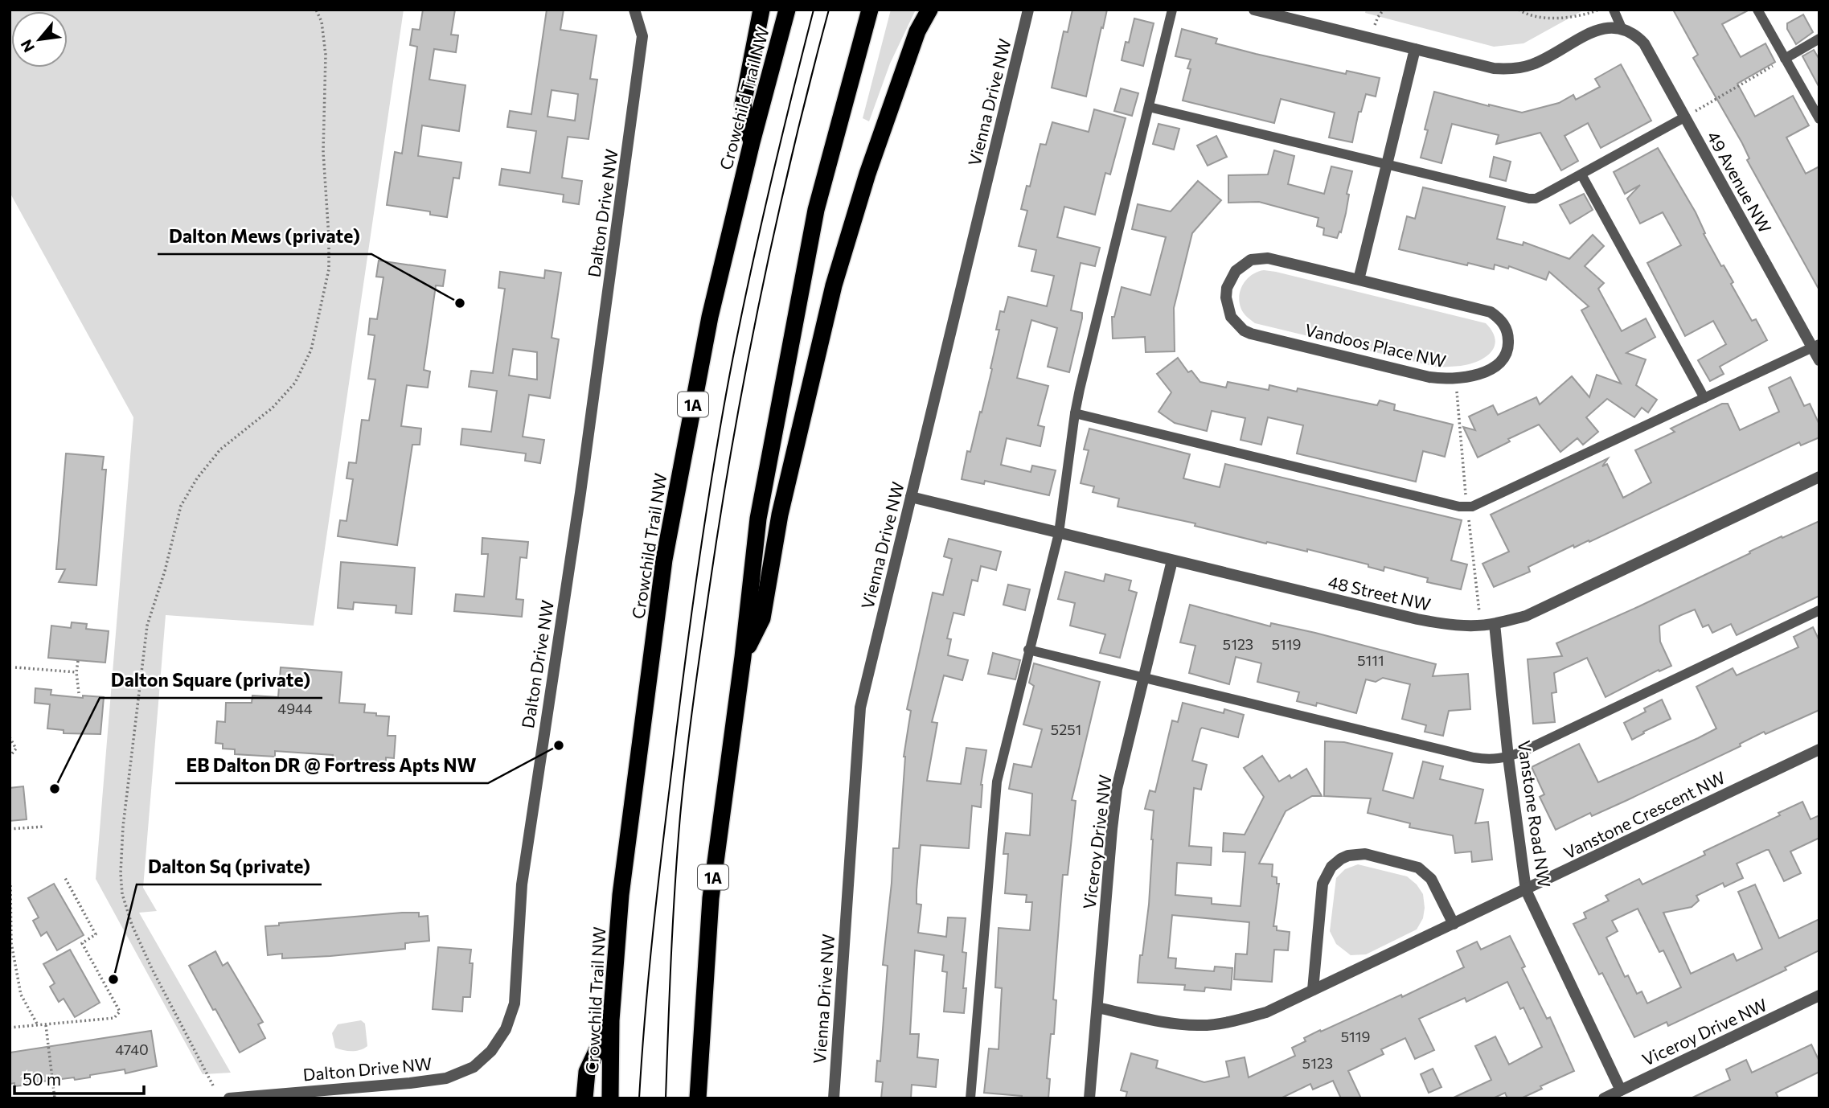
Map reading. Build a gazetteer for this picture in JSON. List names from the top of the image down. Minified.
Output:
{"streets":{"highway":["Crowchild Trail NW","1A"],"street":["Vienna Drive NW","49 Avenue NW","Dalton Drive NW","Vandoos Place NW","48 Street NW","Vanstone Road NW","Vanstone Crescent NW","Viceroy Drive NW"]},"crossings":[["Vienna Drive NW","48 Street NW"],["48 Street NW","Vanstone Road NW"],["48 Street NW","Viceroy Drive NW"],["Vanstone Road NW","Vanstone Crescent NW"],["Vanstone Road NW","Viceroy Drive NW"],["Vanstone Crescent NW","Viceroy Drive NW"]],"places":["Dalton Mews (private)","EB Dalton DR @ Fortress Apts NW","Dalton Square (private)","Dalton Sq (private)"],"house_numbers":["5123","5119","5111","4944","5251","5119","4740","5123"],"scale_bar":"50 m","north":"bottom left"}
